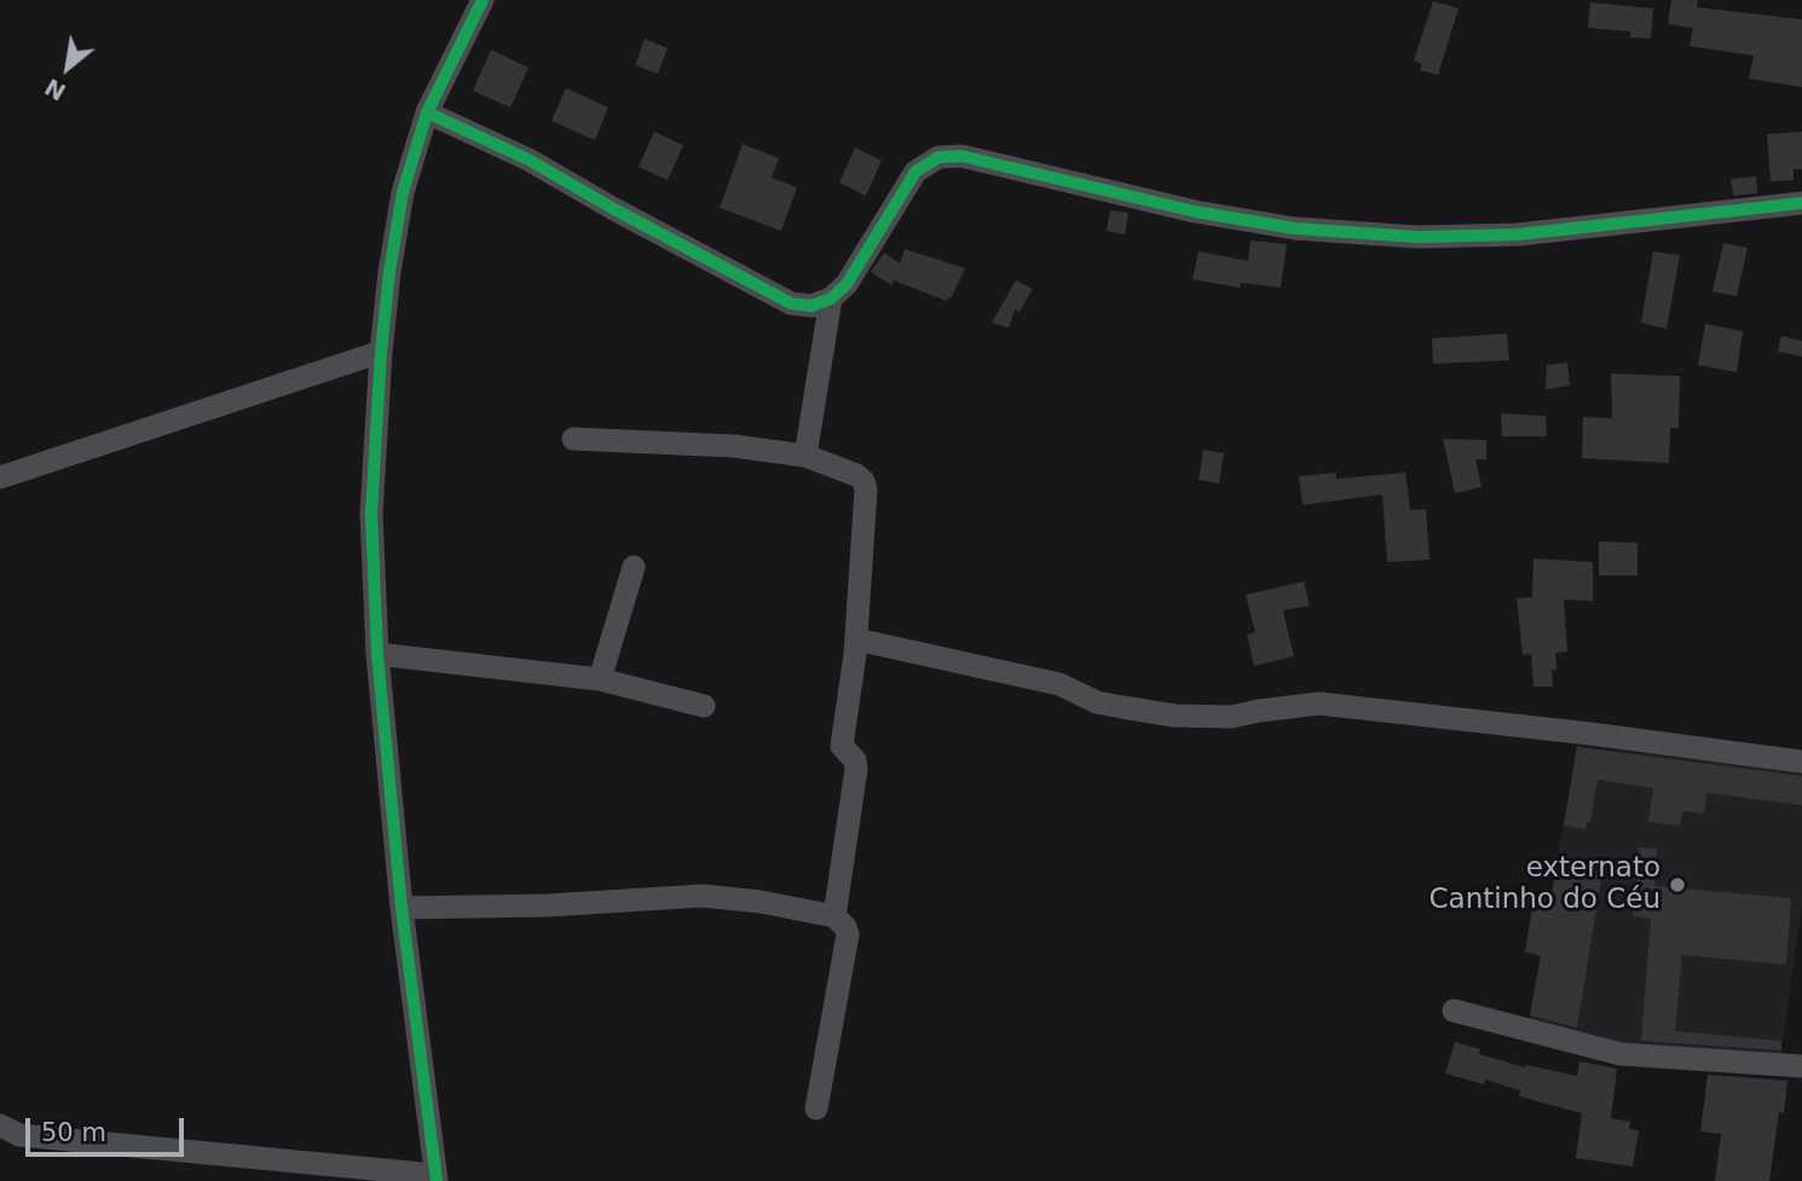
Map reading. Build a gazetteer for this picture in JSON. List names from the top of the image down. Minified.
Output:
{"places":["externato Cantinho do Céu"],"scale_bar":"50 m","north":"bottom left"}
